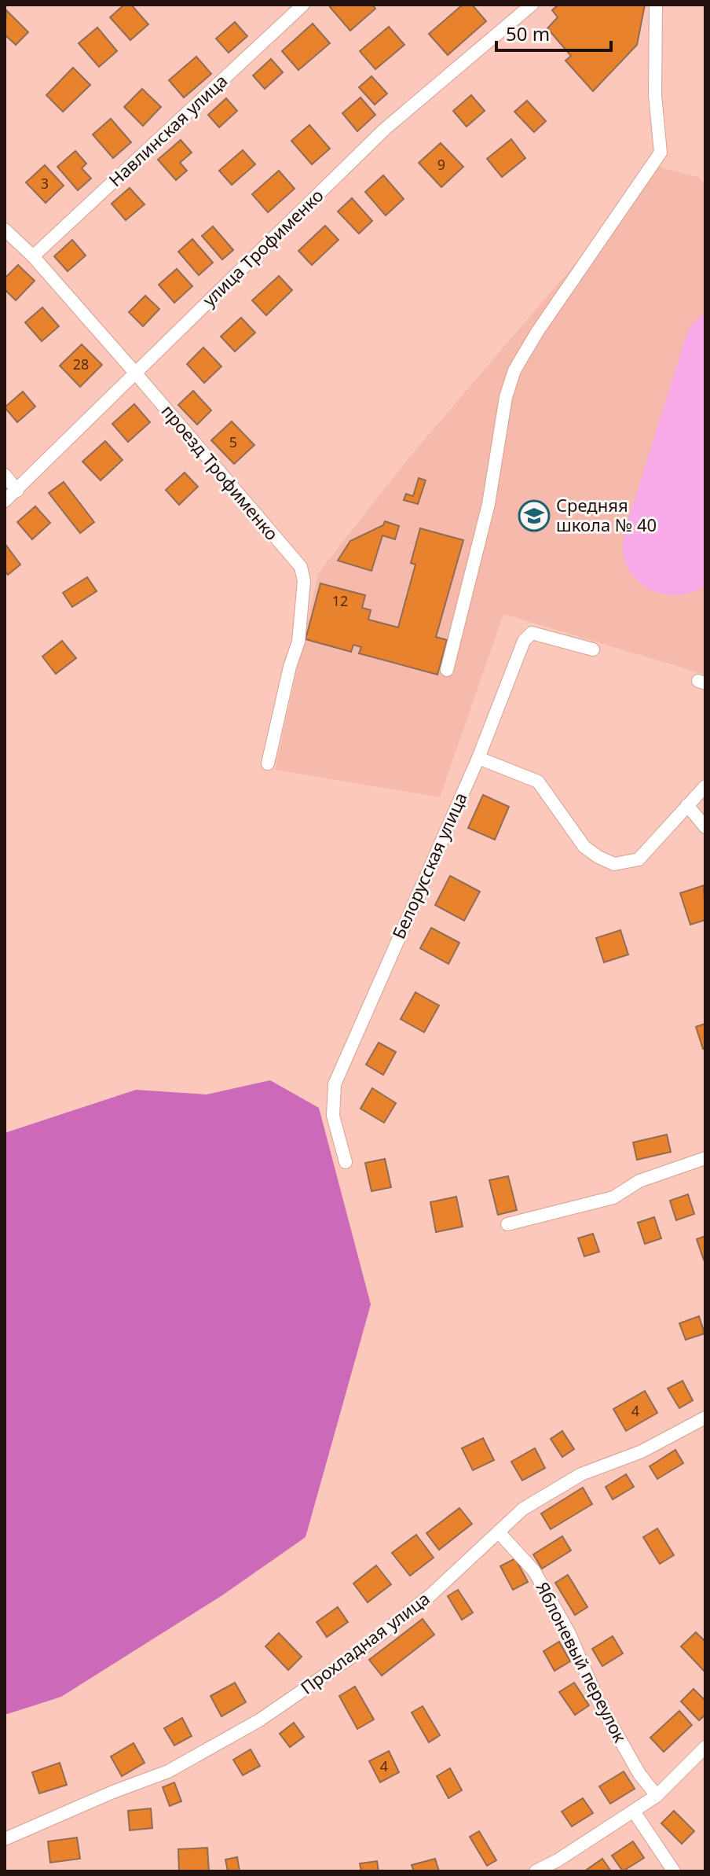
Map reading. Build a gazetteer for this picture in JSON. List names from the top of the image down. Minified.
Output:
{"streets":{"street":["Навлинская улица","улица Трофименко","проезд Трофименко","Белорусская улица","Прохладная улица","Яблоневый переулок"]},"crossings":[["Навлинская улица","проезд Трофименко"],["улица Трофименко","проезд Трофименко"],["Прохладная улица","Яблоневый переулок"]],"places":{"school or university":["Средняя школа № 40"]},"house_numbers":["9","3","28","5","12","4","4"],"scale_bar":"50 m"}
